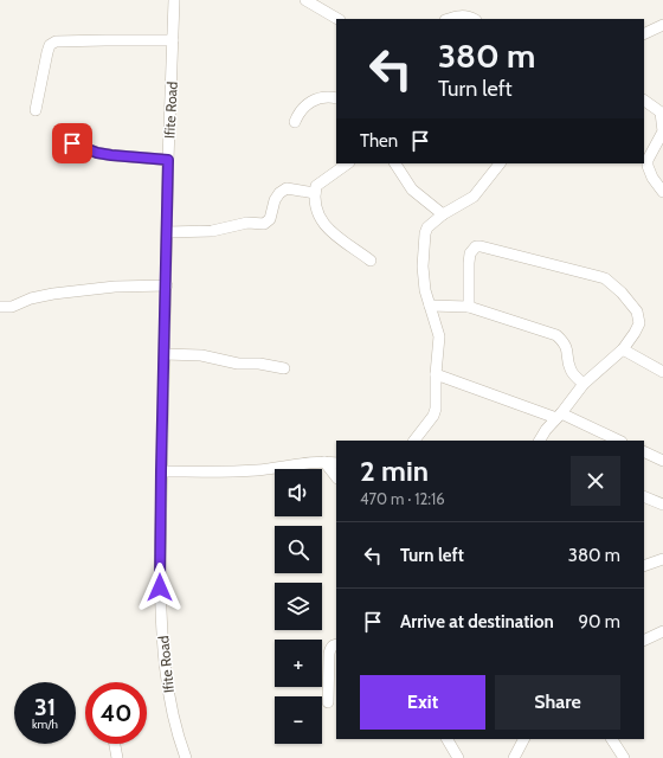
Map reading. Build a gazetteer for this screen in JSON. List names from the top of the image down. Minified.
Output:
{"streets":{"street":["Ifite Road"]},"page":{"turn":["380 m","Turn left"],"then":"Then","heading":["2 min","470 m · 12:16"],"map_buttons":["+","−"],"list":[{"name":"Turn left","value":"380 m"},{"name":"Arrive at destination","value":"90 m"}],"buttons":["Exit","Share"],"speed":"31 km/h","limit":"40"}}
